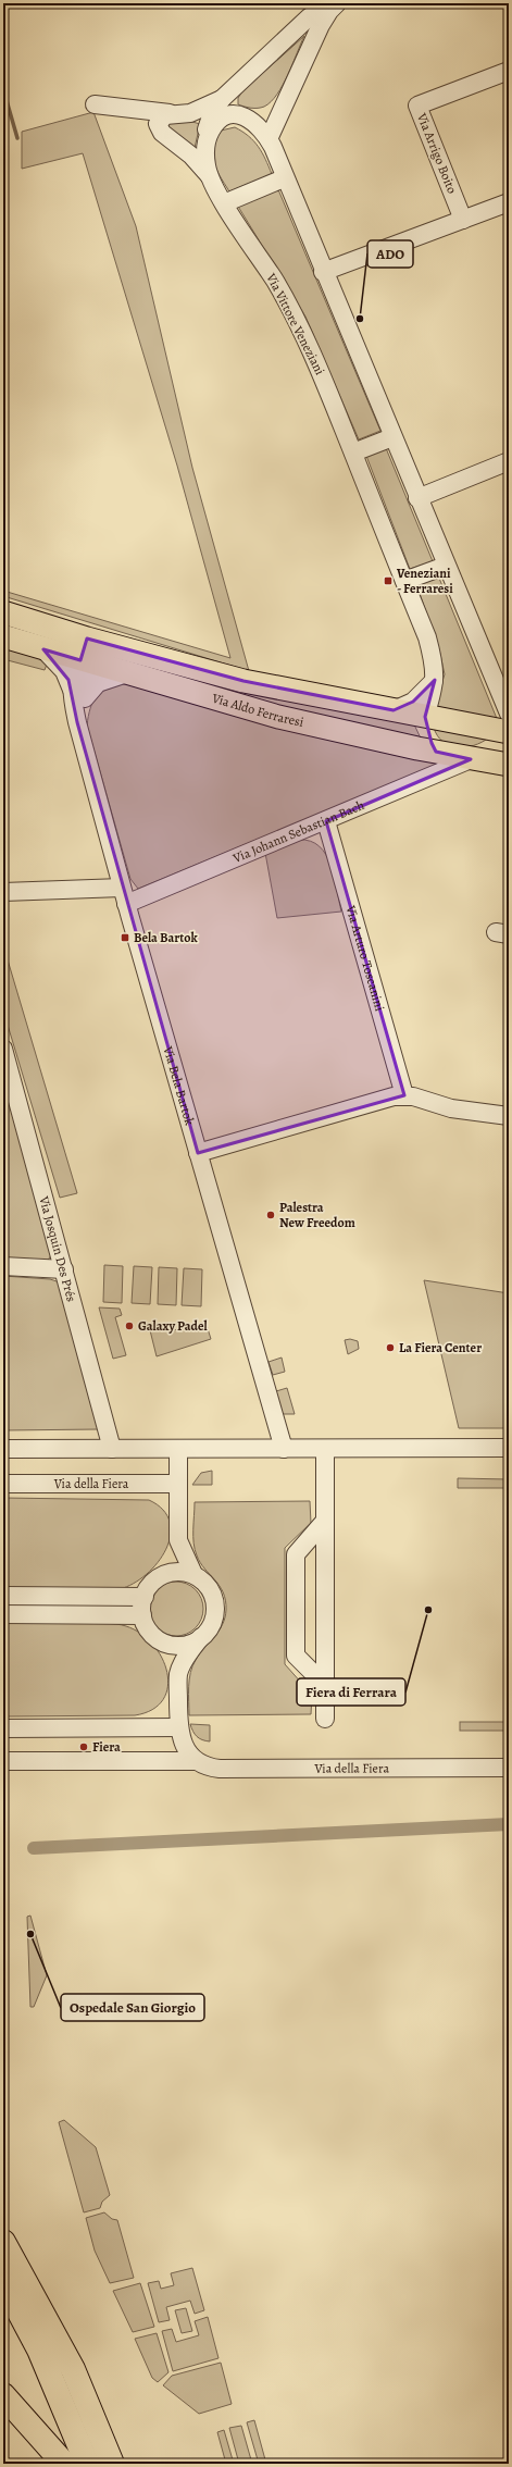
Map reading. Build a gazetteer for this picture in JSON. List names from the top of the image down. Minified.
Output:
{"streets":{"main road":["Via Vittore Veneziani","Via Aldo Ferraresi"],"street":["Via Arrigo Boito","Via Johann Sebastian Bach","Via Arturo Toscanini","Via Bela Bartok","Via Josquin Des Prés","Via della Fiera"]},"crossings":[["Via Vittore Veneziani","Via Aldo Ferraresi"],["Via Aldo Ferraresi","Via Bela Bartok"],["Via Johann Sebastian Bach","Via Arturo Toscanini"],["Via Johann Sebastian Bach","Via Bela Bartok"]],"places":{"other":["ADO","Palestra New Freedom","Galaxy Padel","La Fiera Center","Fiera di Ferrara","Fiera","Ospedale San Giorgio"],"transit":["Veneziani - Ferraresi","Bela Bartok"]}}
